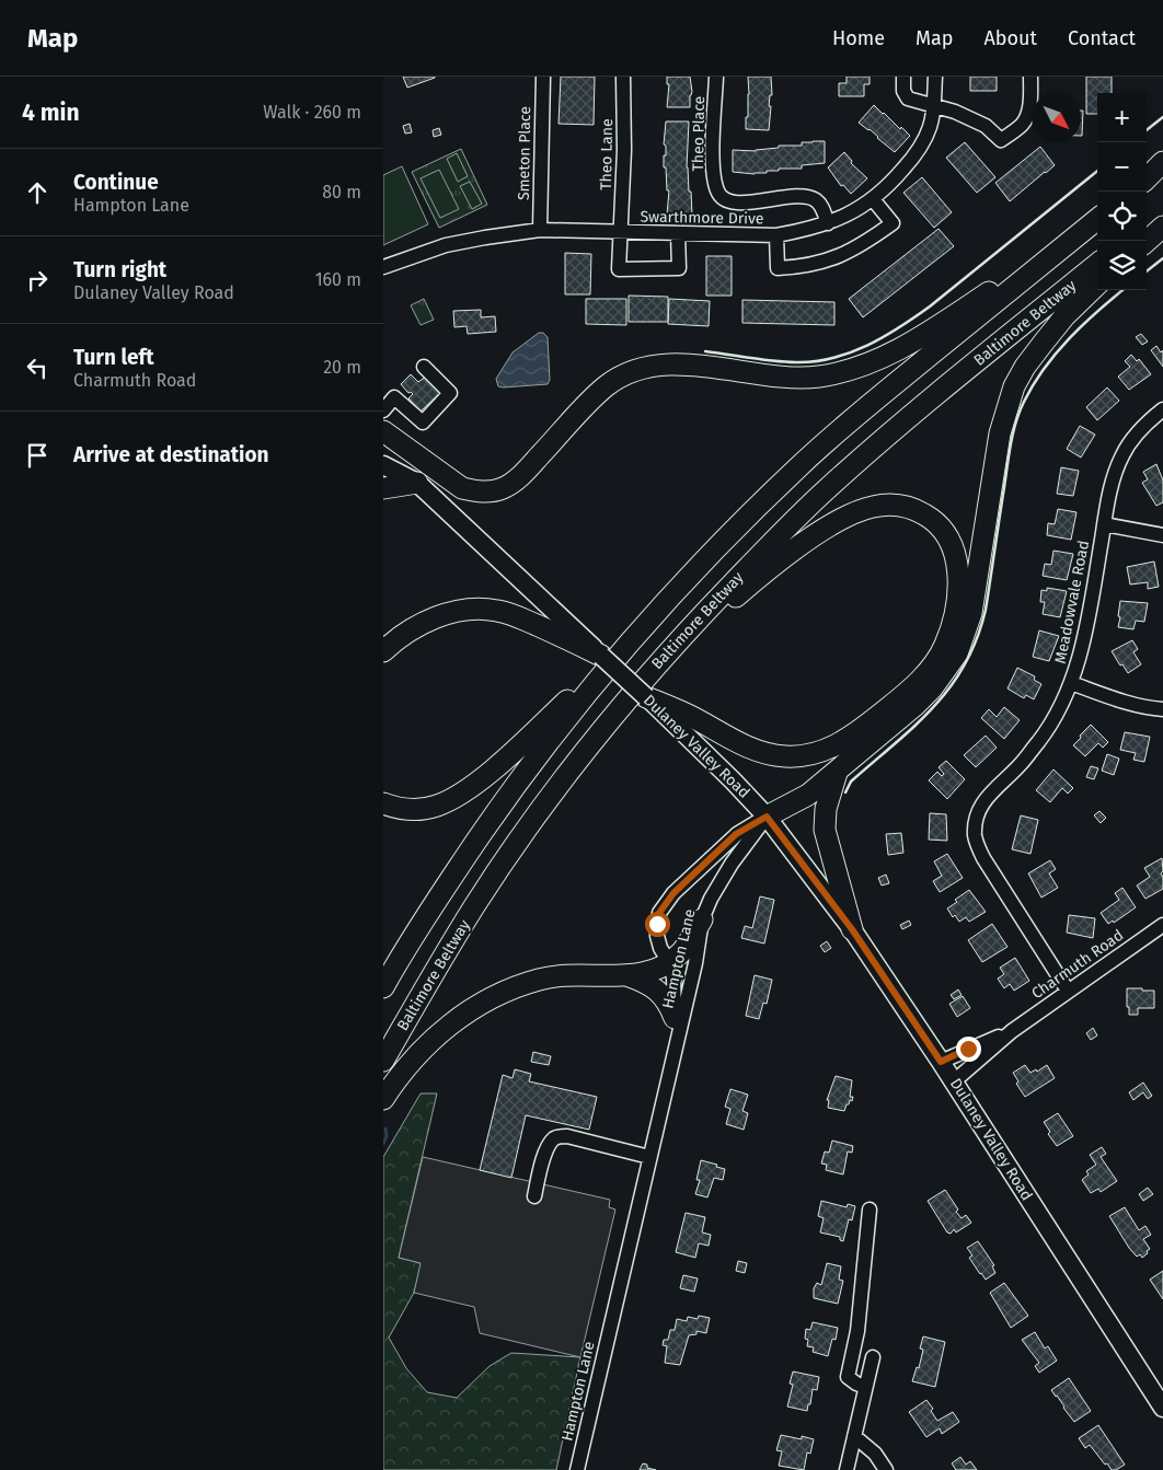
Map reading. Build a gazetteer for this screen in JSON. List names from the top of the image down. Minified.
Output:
{"streets":{"highway":["Baltimore Beltway"],"main road":["Dulaney Valley Road"],"street":["Theo Place","Smeton Place","Theo Lane","Swarthmore Drive","Meadowvale Road","Hampton Lane","Charmuth Road"]},"crossings":[["Theo Place","Swarthmore Drive"],["Smeton Place","Swarthmore Drive"],["Theo Lane","Swarthmore Drive"],["Meadowvale Road","Charmuth Road"],["Dulaney Valley Road","Hampton Lane"],["Dulaney Valley Road","Charmuth Road"]],"north":"bottom right","page":{"header":"Map","nav":["Home","Map","About","Contact"],"heading":["4 min","Walk · 260 m"],"map_buttons":["+","−"],"list":[["Continue","Hampton Lane","80 m"],["Turn right","Dulaney Valley Road","160 m"],["Turn left","Charmuth Road","20 m"],"Arrive at destination"]}}
